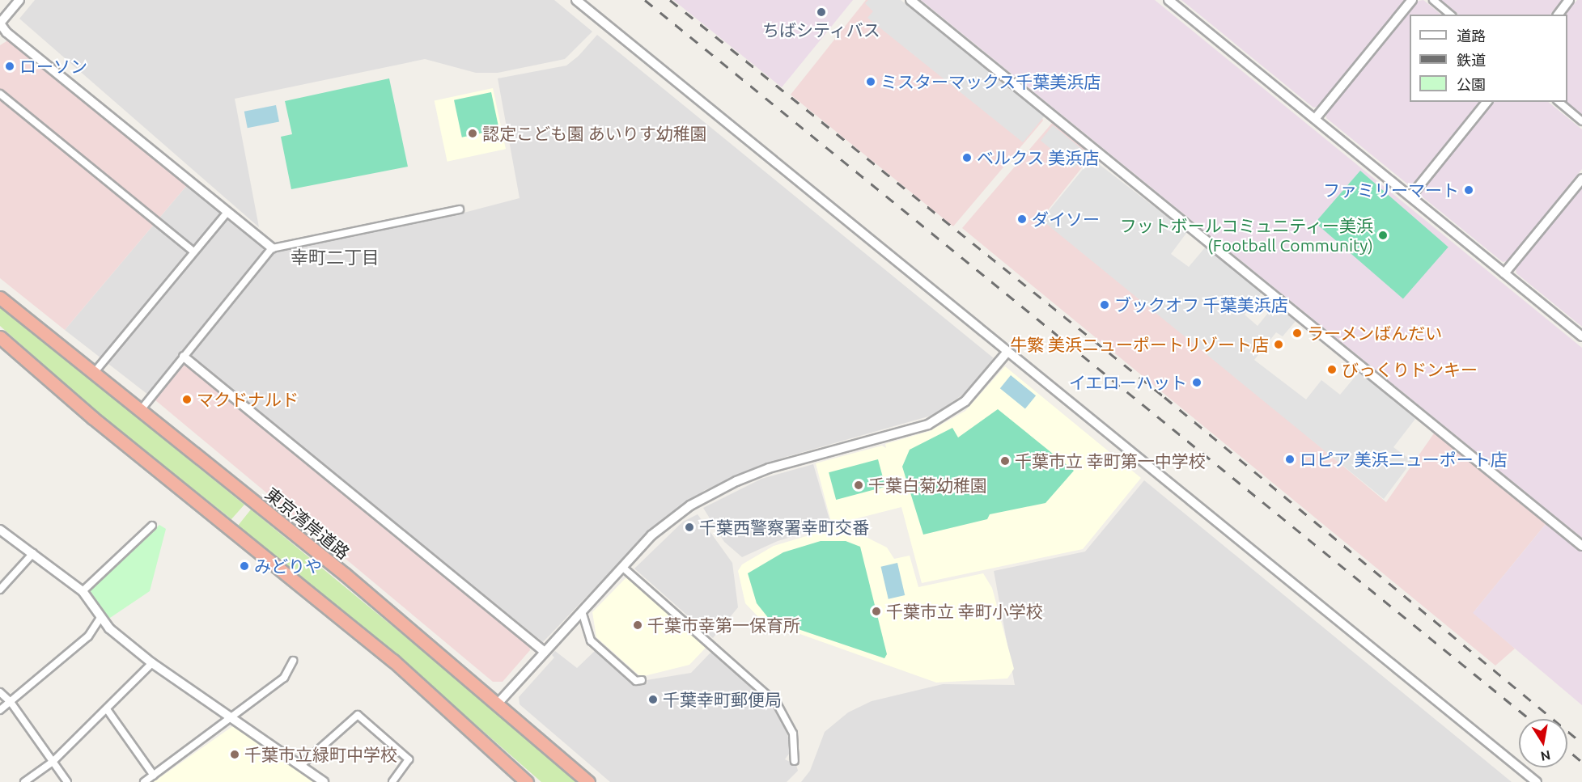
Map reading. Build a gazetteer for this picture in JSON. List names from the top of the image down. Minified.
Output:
{"streets":{"highway":["東京湾岸道路"]},"districts":["幸町二丁目"],"places":["ちばシティバス","ローソン","ミスターマックス千葉美浜店","認定こども園 あいりす幼稚園","ベルクス 美浜店","ファミリーマート","ダイソー","フットボールコミュニティー美浜 (Football Community)","ブックオフ 千葉美浜店","ラーメンばんだい","牛繁 美浜ニューポートリゾート店","びっくりドンキー","イエローハット","マクドナルド","ロピア 美浜ニューポート店","千葉市立 幸町第一中学校","千葉白菊幼稚園","千葉西警察署幸町交番","みどりや","千葉市立 幸町小学校","千葉市幸第一保育所","千葉幸町郵便局","千葉市立緑町中学校"],"legend":["道路","鉄道","公園"],"north":"bottom"}
